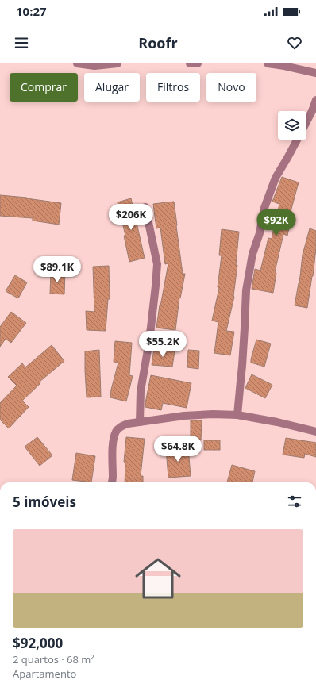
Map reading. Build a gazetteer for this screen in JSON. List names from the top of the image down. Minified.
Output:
{"page":{"status":"10:27","header":"Roofr","chip":["Comprar","Alugar","Filtros","Novo"],"price":["$206K","$92K","$89.1K","$55.2K","$64.8K"],"heading":"5 imóveis","list":[{"name":"$92,000","note":"2 quartos · 68 m² · Apartamento"}]}}
